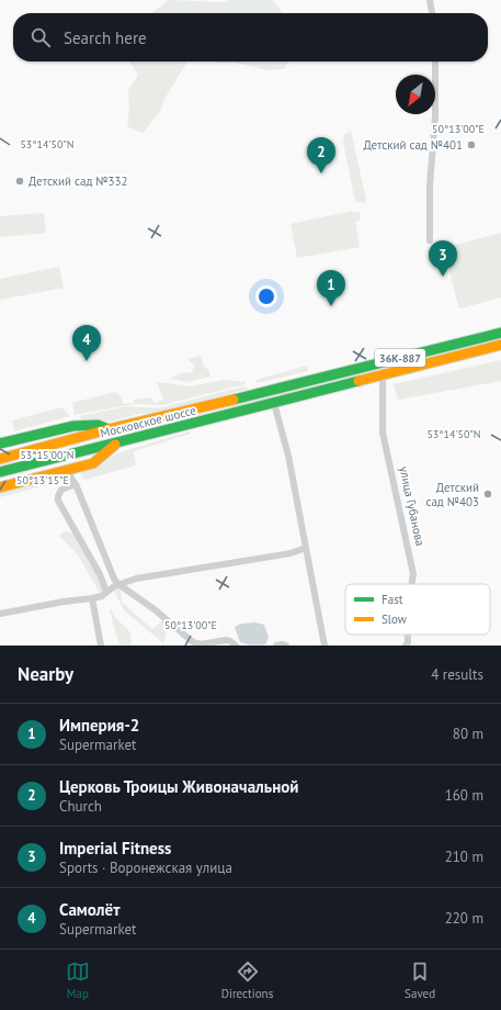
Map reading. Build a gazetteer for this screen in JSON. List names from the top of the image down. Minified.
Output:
{"streets":{"main road":["36К-887","Московское шоссе"],"street":["улица Губанова"]},"crossings":[["Московское шоссе","улица Губанова"]],"places":["Детский сад №401","Детский сад №332","Детский сад №403"],"legend":["Fast","Slow"],"north":"bottom left","page":{"search":"Search here","pins":["2","3","1","4"],"heading":["Nearby","4 results"],"list":[{"mark":"1","name":"Империя-2","note":"Supermarket","value":"80 m"},{"mark":"2","name":"Церковь Троицы Живоначальной","note":"Church","value":"160 m"},{"mark":"3","name":"Imperial Fitness","note":"Sports · Воронежская улица","value":"210 m"},{"mark":"4","name":"Самолёт","note":"Supermarket","value":"220 m"}],"nav":["Map","Directions","Saved"]},"coordinates":["50°13'00\"E","53°14'50\"N","53°15'00\"N","50°13'15\"E"]}
